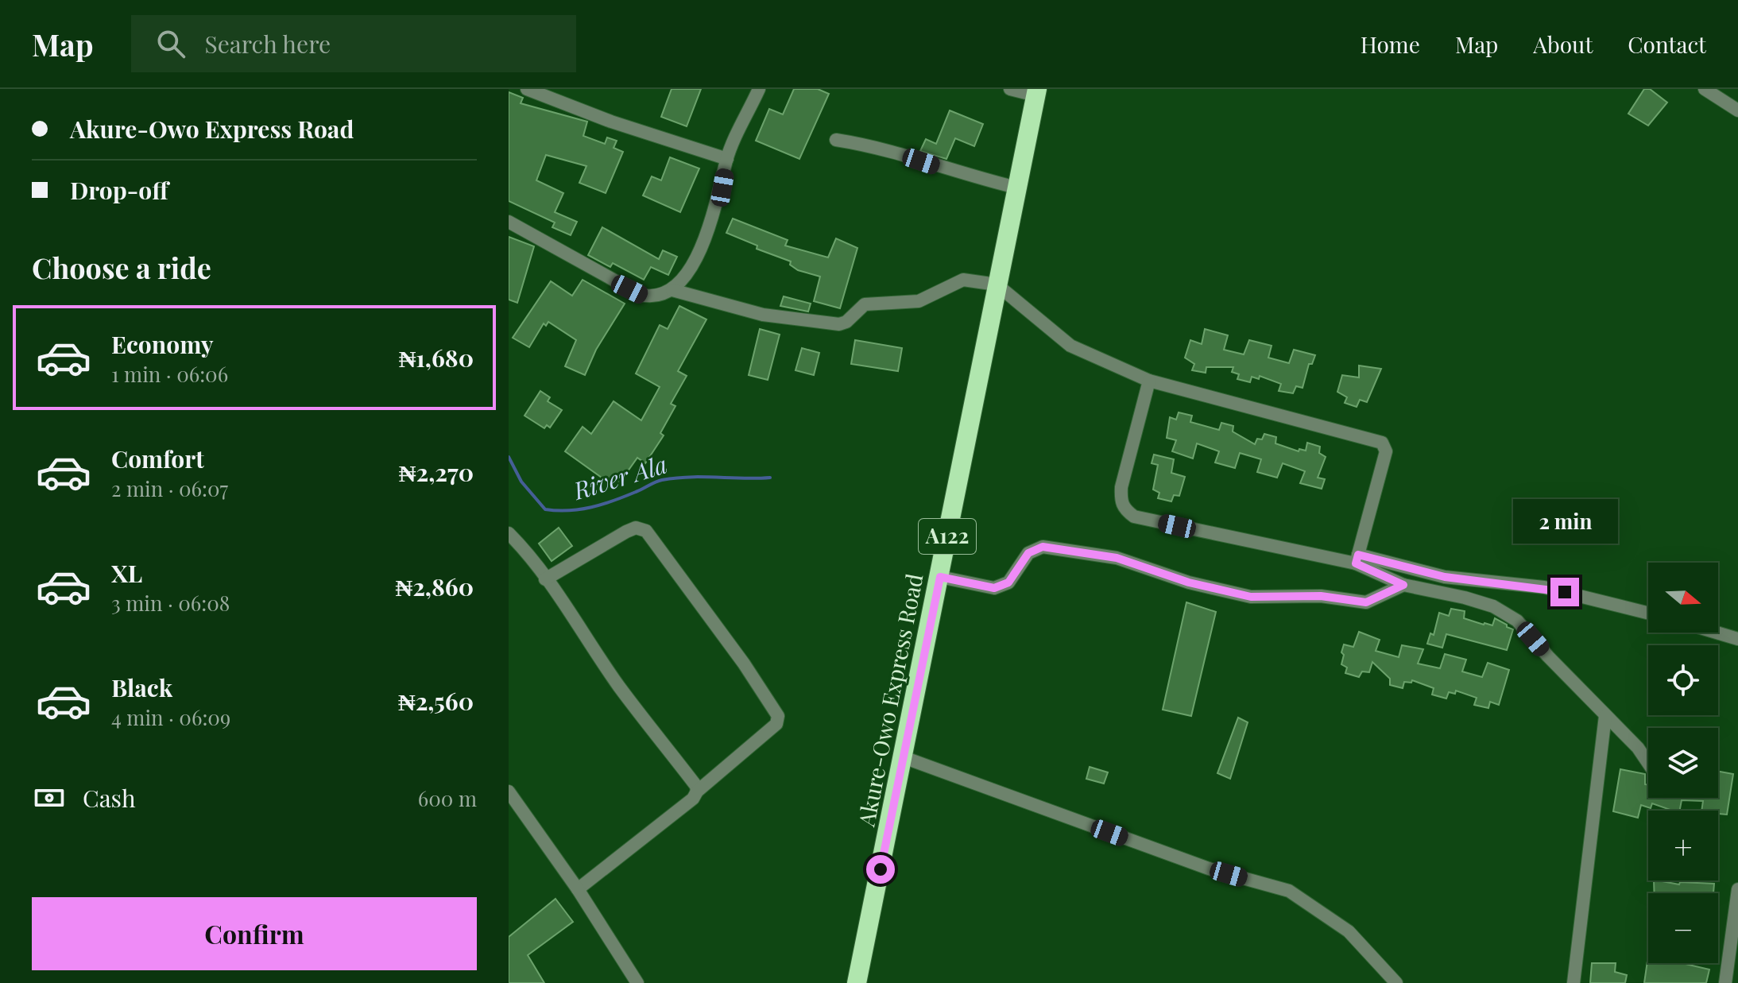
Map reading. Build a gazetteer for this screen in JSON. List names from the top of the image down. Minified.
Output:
{"streets":{"highway":["A122","Akure-Owo Express Road"]},"water":["River Ala"],"north":"right","page":{"header":"Map","search":"Search here","nav":["Home","Map","About","Contact"],"banner":["Akure-Owo Express Road","Drop-off"],"heading":"Choose a ride","list":[{"name":"Economy","note":"1 min · 06:06","value":"₦1,680"},{"name":"Comfort","note":"2 min · 06:07","value":"₦2,270"},{"name":"XL","note":"3 min · 06:08","value":"₦2,860"},{"name":"Black","note":"4 min · 06:09","value":"₦2,560"}],"bubble":"2 min","map_buttons":["+","−"],"pay":["Cash","600 m"],"buttons":"Confirm"}}
